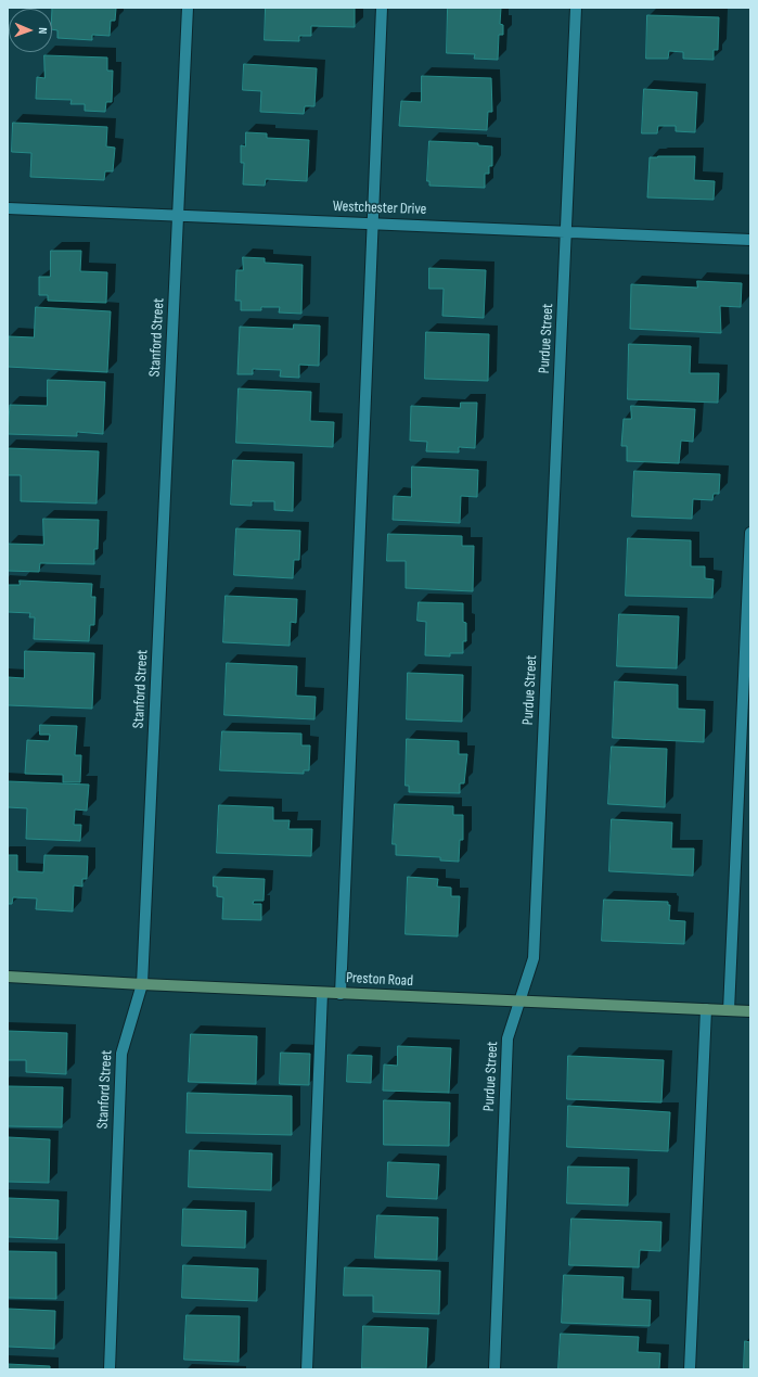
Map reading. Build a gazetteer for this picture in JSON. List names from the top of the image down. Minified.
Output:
{"streets":{"main road":["Preston Road"],"street":["Westchester Drive","Stanford Street","Purdue Street"]},"crossings":[["Westchester Drive","Stanford Street"],["Westchester Drive","Purdue Street"],["Stanford Street","Preston Road"],["Purdue Street","Preston Road"]],"north":"right"}
